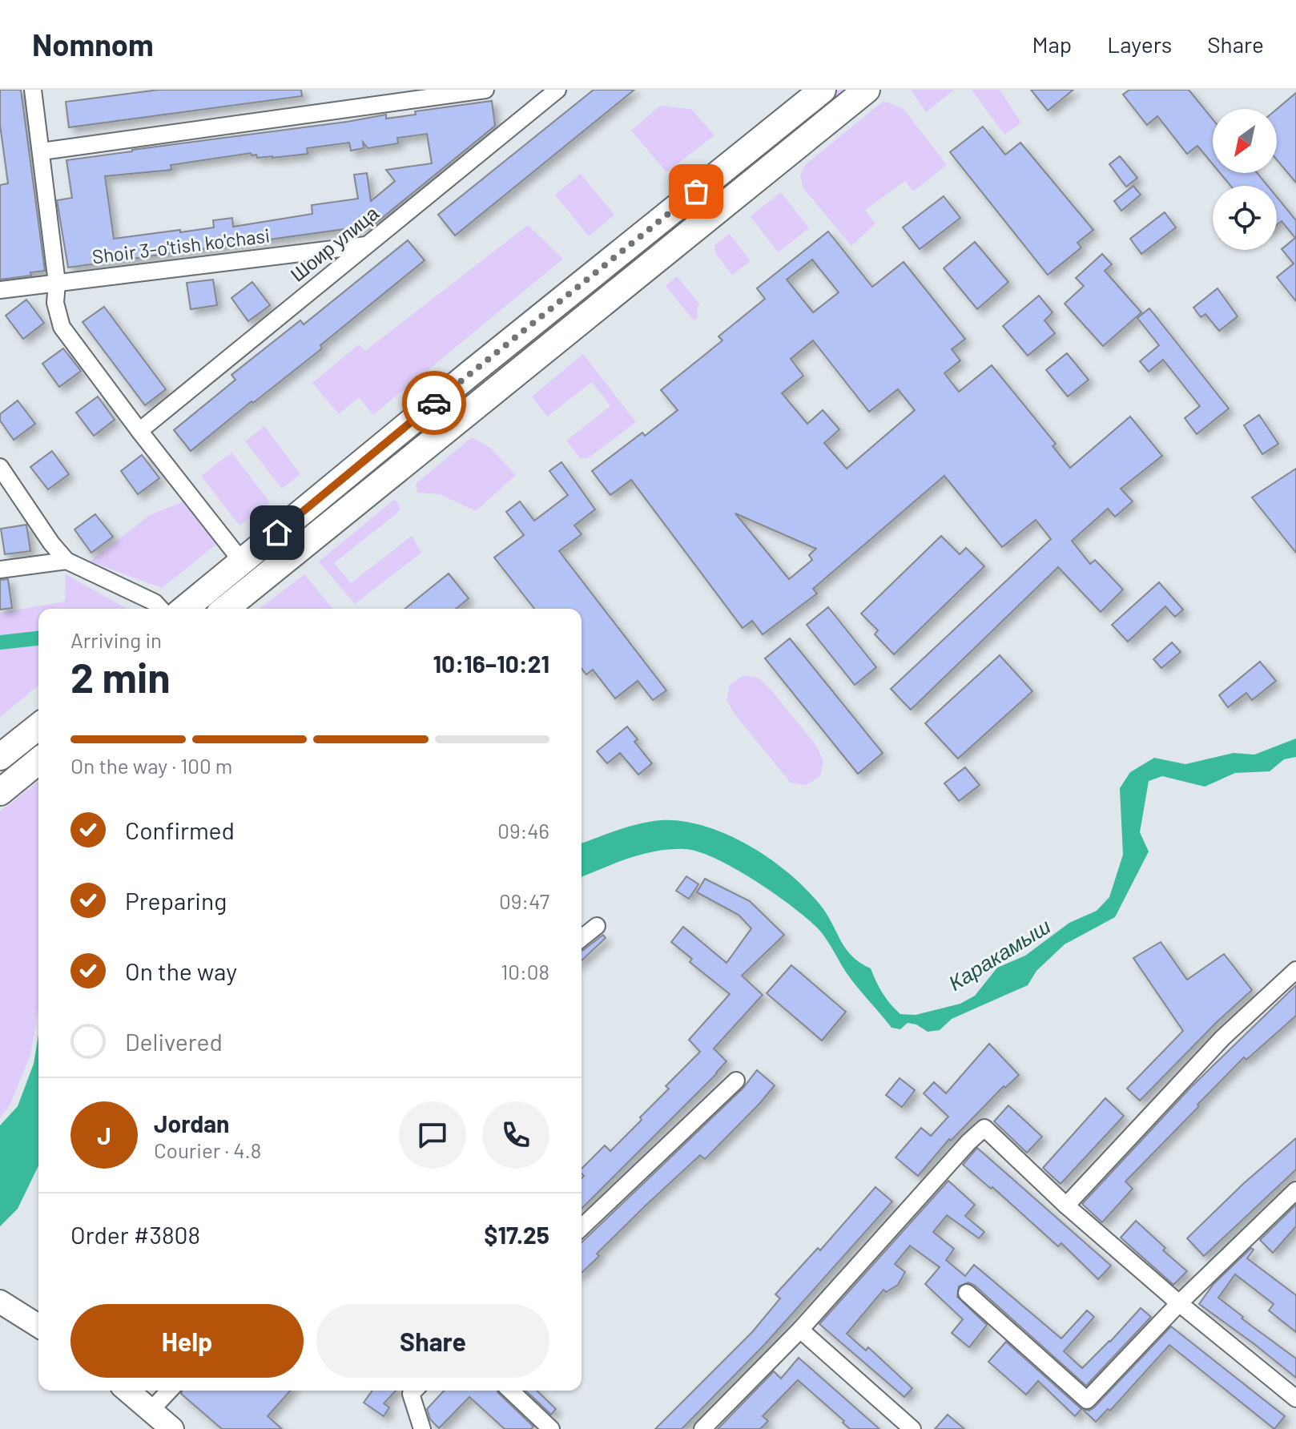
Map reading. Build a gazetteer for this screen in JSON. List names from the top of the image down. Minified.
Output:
{"streets":{"street":["Шоир улица","Shoir 3-o'tish ko'chasi"]},"crossings":[["Шоир улица","Shoir 3-o'tish ko'chasi"]],"water":["Каракамыш"],"north":"bottom left","page":{"header":"Nomnom","nav":["Map","Layers","Share"],"heading":["2 min","Arriving in","10:16–10:21"],"panel":["Jordan","Courier · 4.8","Order #3808","$17.25"],"bar":"On the way · 100 m","list":[["Confirmed","09:46"],["Preparing","09:47"],["On the way","10:08"],"Delivered"],"round":"J","buttons":["Help","Share"]}}
